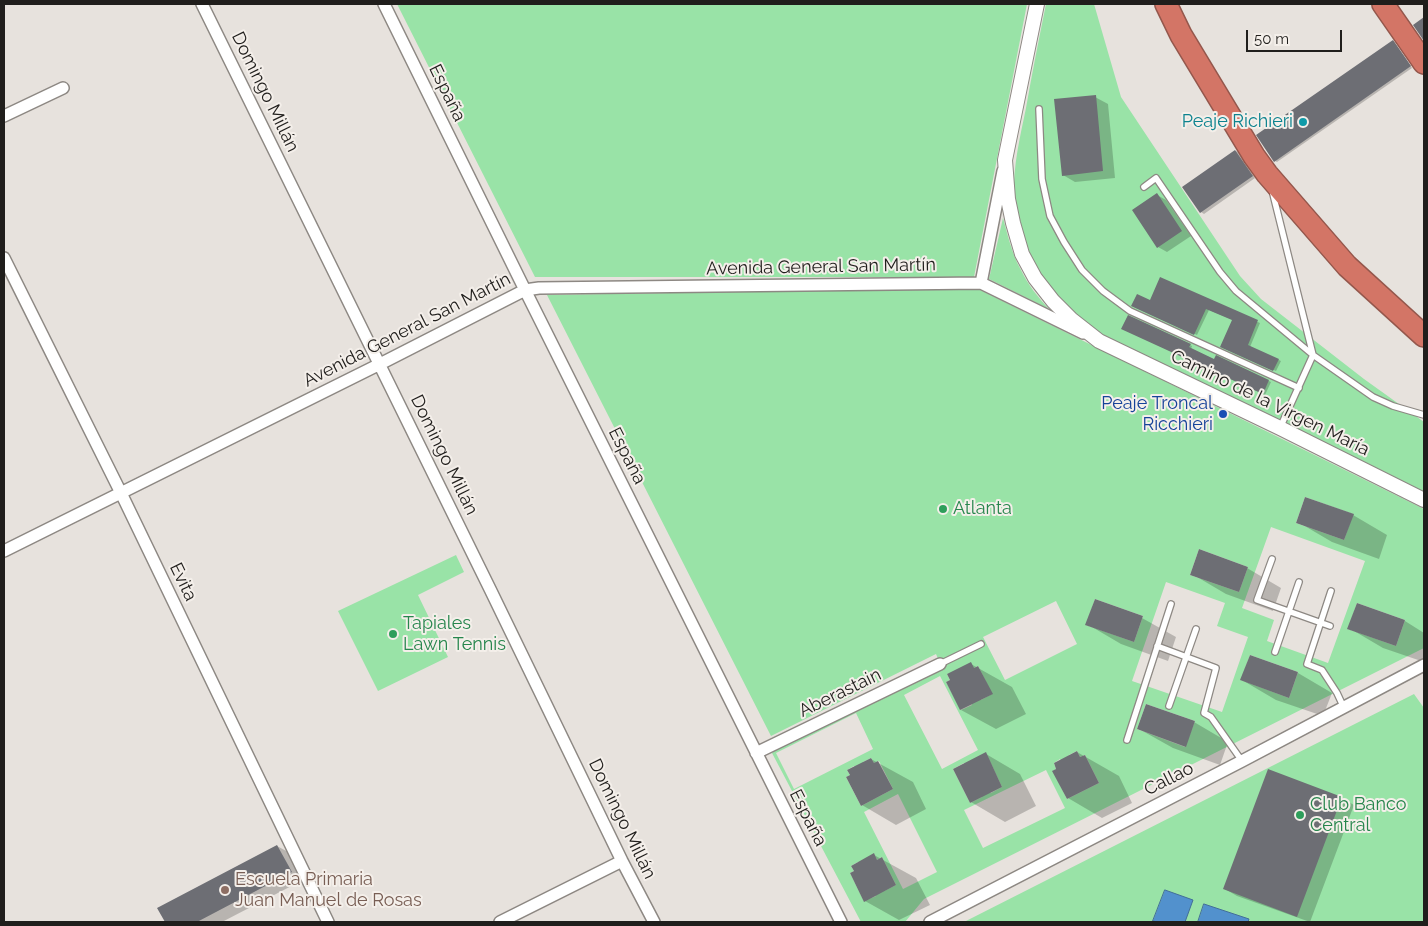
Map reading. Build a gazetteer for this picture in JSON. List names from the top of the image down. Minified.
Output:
{"streets":{"street":["Domingo Millán","España","Avenida General San Martín","Camino de la Virgen María","Evita","Aberastain","Callao"]},"crossings":[["Domingo Millán","Avenida General San Martín"],["España","Avenida General San Martín"],["España","Aberastain"],["Avenida General San Martín","Camino de la Virgen María"],["Avenida General San Martín","Evita"]],"places":["Peaje Richieri","Peaje Troncal Ricchieri","Atlanta","Tapiales Lawn Tennis","Club Banco Central","Escuela Primaria Juan Manuel de Rosas"],"scale_bar":"50 m"}
